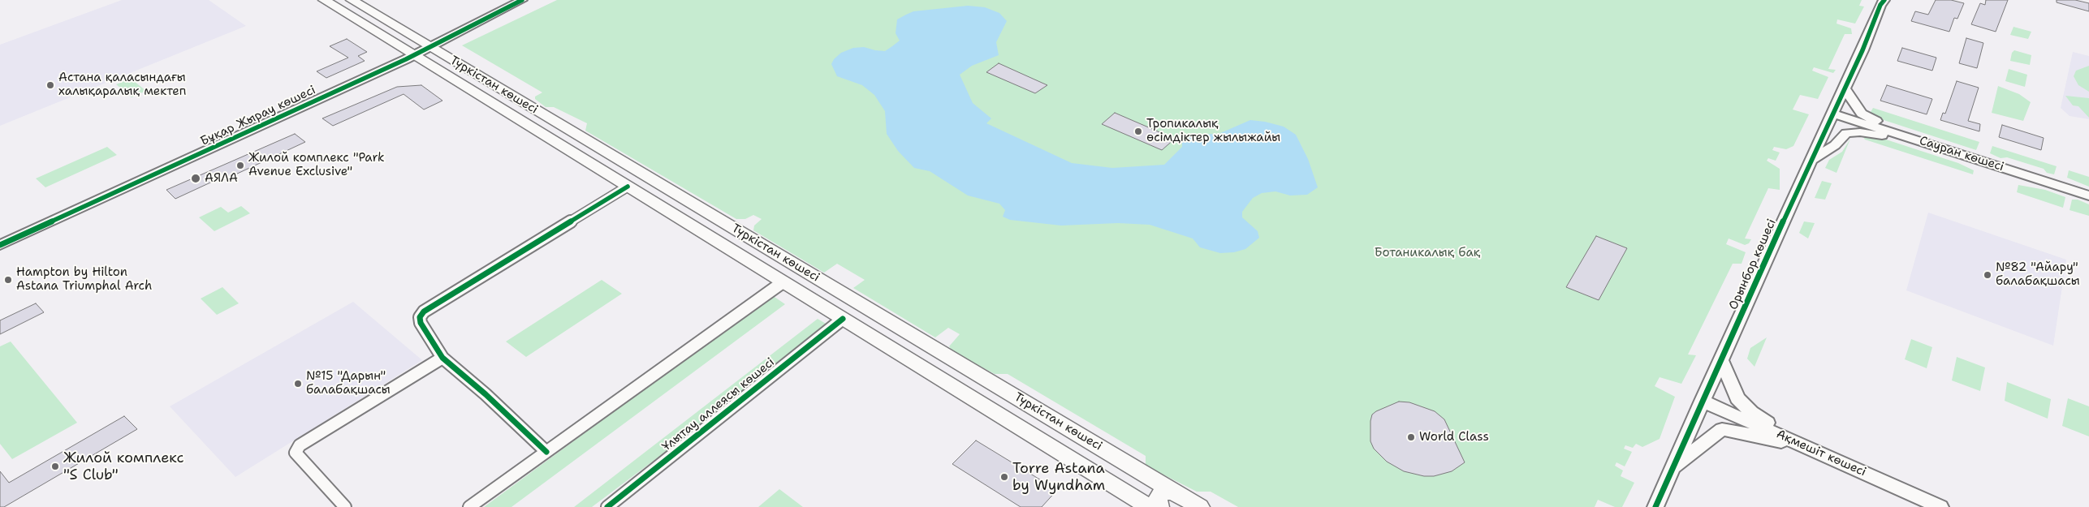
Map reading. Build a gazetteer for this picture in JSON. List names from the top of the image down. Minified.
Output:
{"streets":{"main road":["Түркістан көшесі"],"street":["Бұқар Жырау көшесі","Сауран көшесі","Орынбор көшесі","Ұлытау аллеясы көшесі","Ақмешіт көшесі"]},"crossings":[["Түркістан көшесі","Бұқар Жырау көшесі"],["Түркістан көшесі","Ұлытау аллеясы көшесі"],["Сауран көшесі","Орынбор көшесі"],["Орынбор көшесі","Ақмешіт көшесі"]],"parks":["Ботаникалық бақ"],"places":["Астана қаласындағы халықаралық мектеп","Тропикалық өсімдіктер жылыжайы","Жилой комплекс \"Park Avenue Exclusive\"","АЯЛА","№82 \"Айару\" балабақшасы","Hampton by Hilton Astana Triumphal Arch","№15 \"Дарын\" балабақшасы","World Class","Жилой комплекс \"S Club\"","Torre Astana by Wyndham"]}
